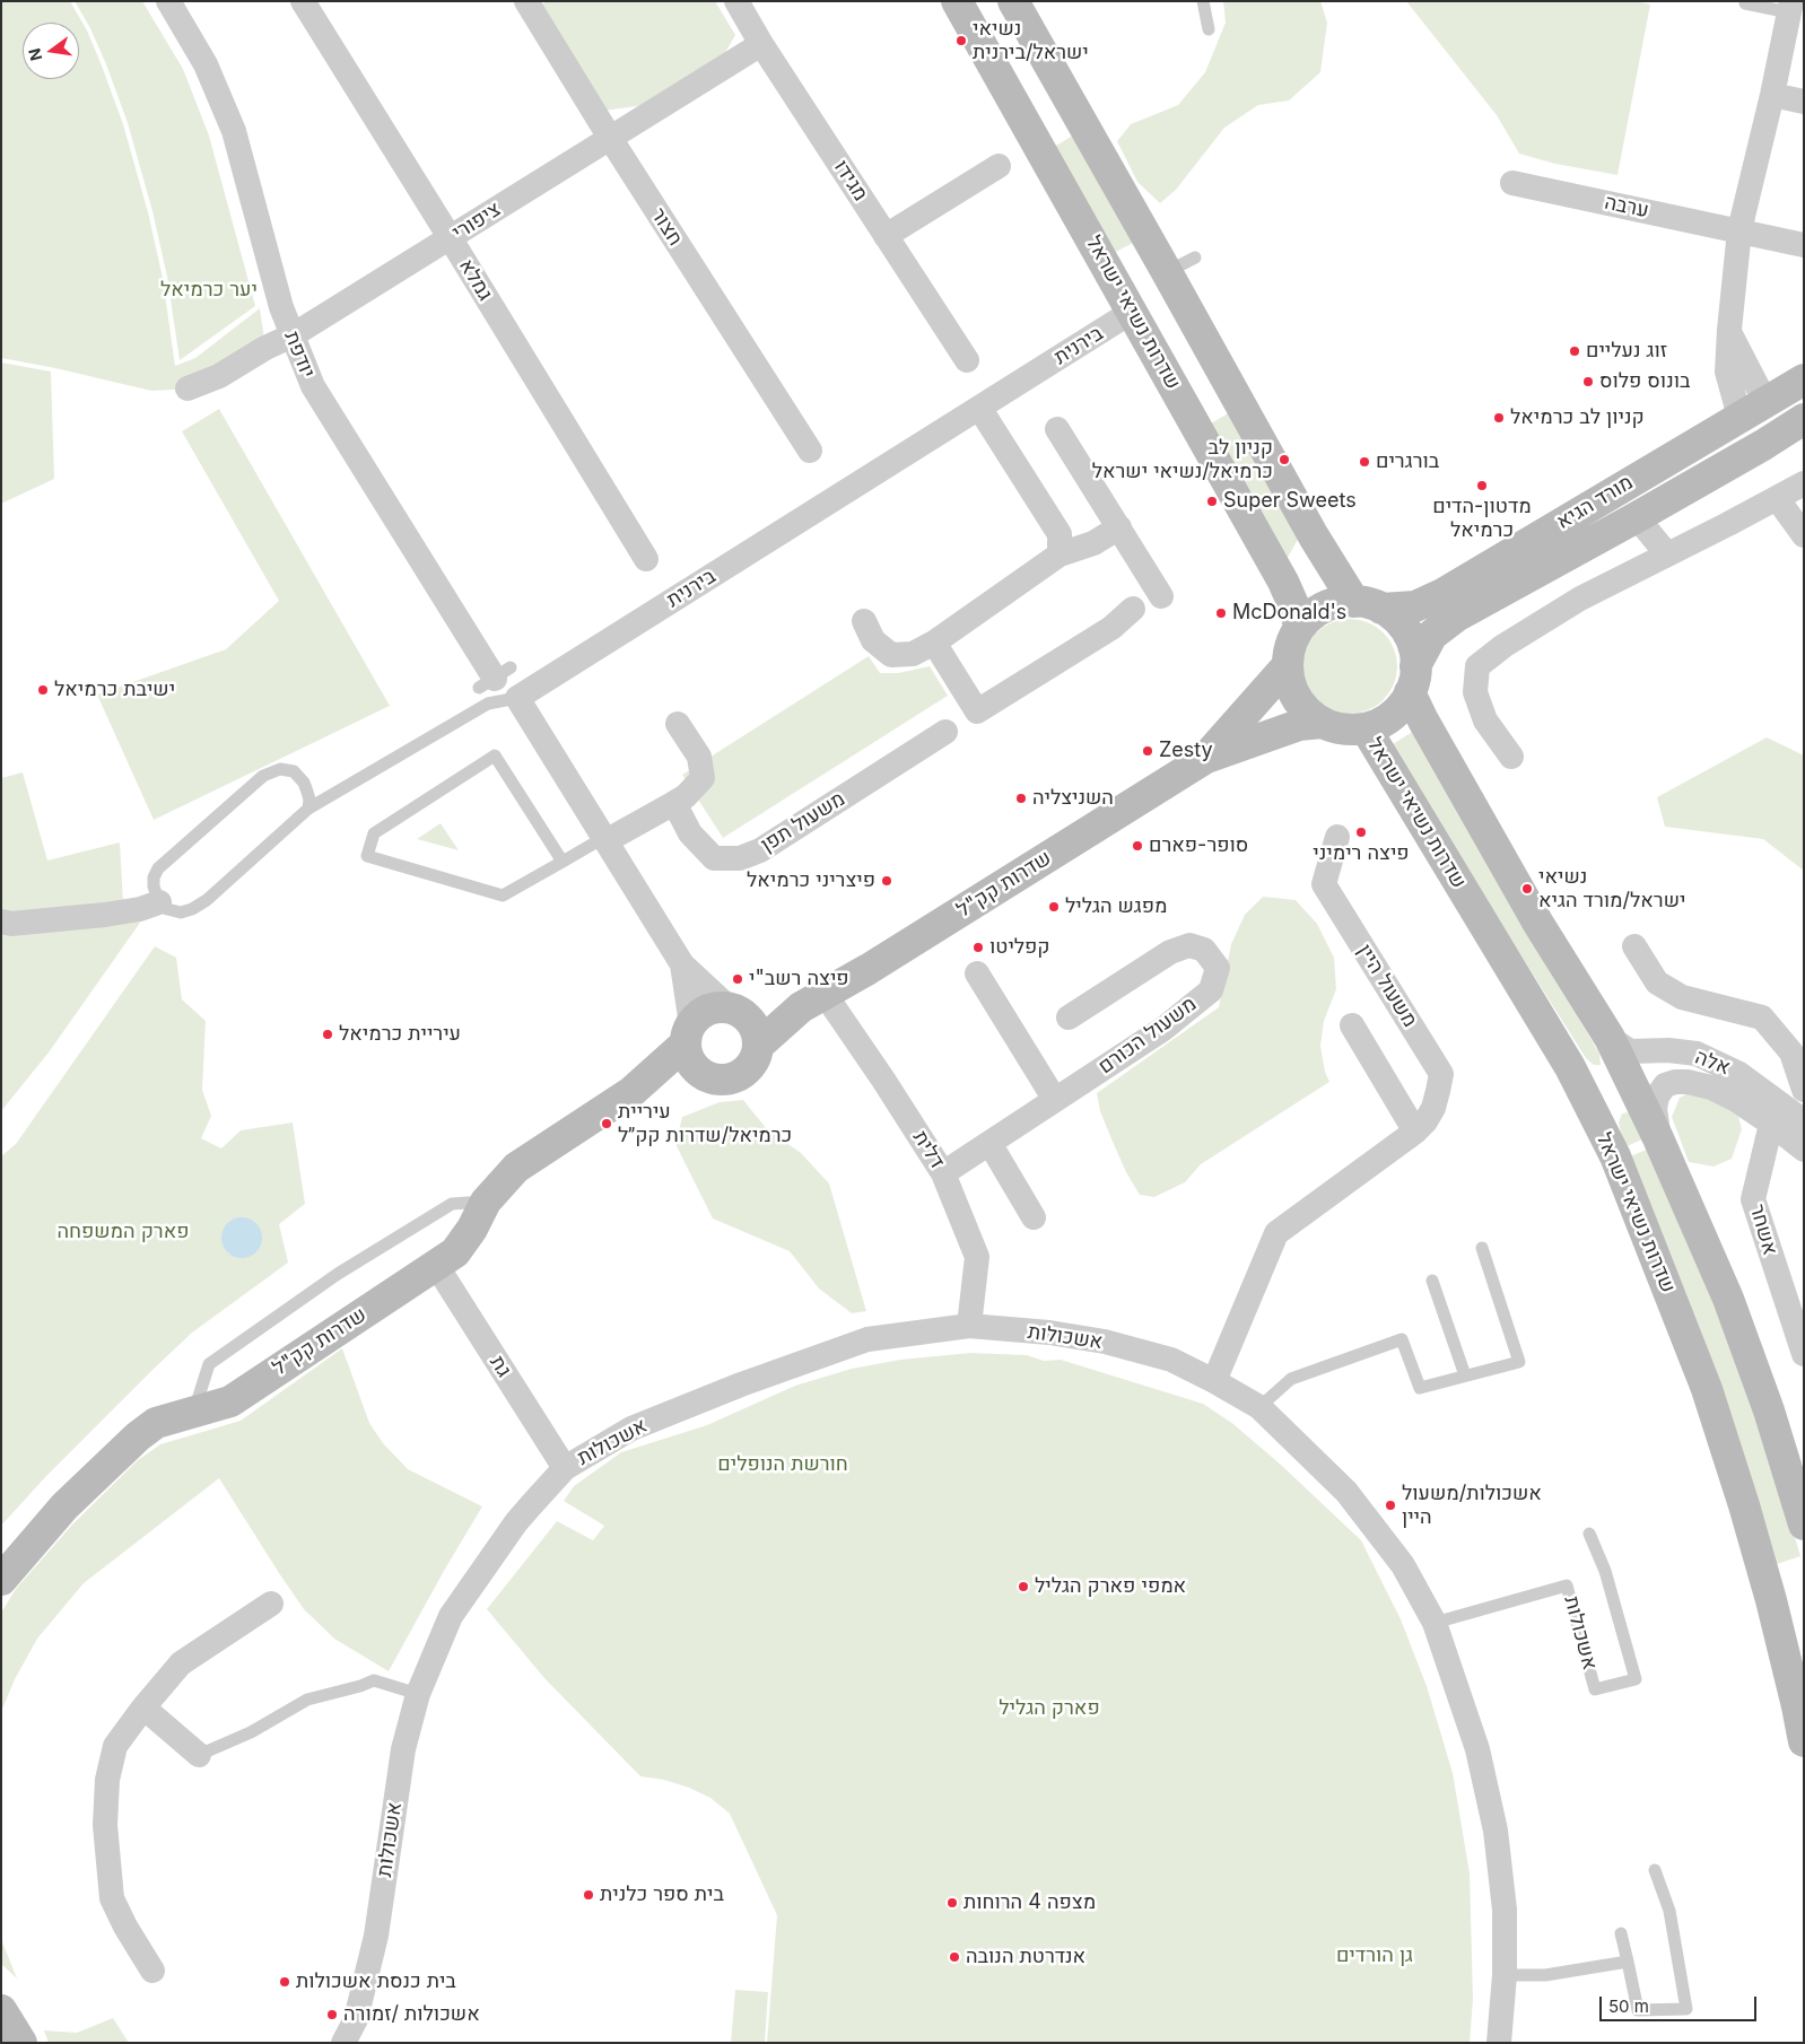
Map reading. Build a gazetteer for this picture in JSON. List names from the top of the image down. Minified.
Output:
{"streets":{"main road":["שדרות נשיאי ישראל","מורד הגיא","שדרות קק\"ל"],"street":["מגידו","ערבה","ציפורי","חצור","גמלא","בירנית","יודפת","משעול תפן","משעול היין","משעול הכורם","אלה","דלית","אשחר","אשכולות","גת"]},"crossings":[["מגידו","ציפורי"],["ציפורי","חצור"],["ציפורי","גמלא"],["ציפורי","יודפת"],["שדרות נשיאי ישראל","בירנית"],["שדרות נשיאי ישראל","מורד הגיא"],["שדרות קק\"ל","דלית"],["שדרות קק\"ל","גת"],["משעול היין","אשכולות"],["משעול הכורם","דלית"],["אלה","אשחר"],["דלית","אשכולות"],["אשכולות","גת"]],"parks":["יער כרמיאל","פארק המשפחה","חורשת הנופלים","פארק הגליל","גן הורדים"],"places":["נשיאי ישראל/בירנית","זוג נעליים","בונוס פלוס","קניון לב כרמיאל","קניון לב כרמיאל/נשיאי ישראל","בורגרים","מדטון-הדים כרמיאל","Super Sweets","McDonald's","ישיבת כרמיאל","Zesty","השניצליה","פיצה רימיני","סופר-פארם","פיצריני כרמיאל","נשיאי ישראל/מורד הגיא","מפגש הגליל","קפליטו","פיצה רשב\"י","עיריית כרמיאל","עיריית כרמיאל/שדרות קק״ל","אשכולות/משעול היין","אמפי פארק הגליל","בית ספר כלנית","מצפה 4 הרוחות","אנדרטת הנובה","בית כנסת אשכולות","אשכולות /זמורה"],"scale_bar":"50 m","north":"left"}
